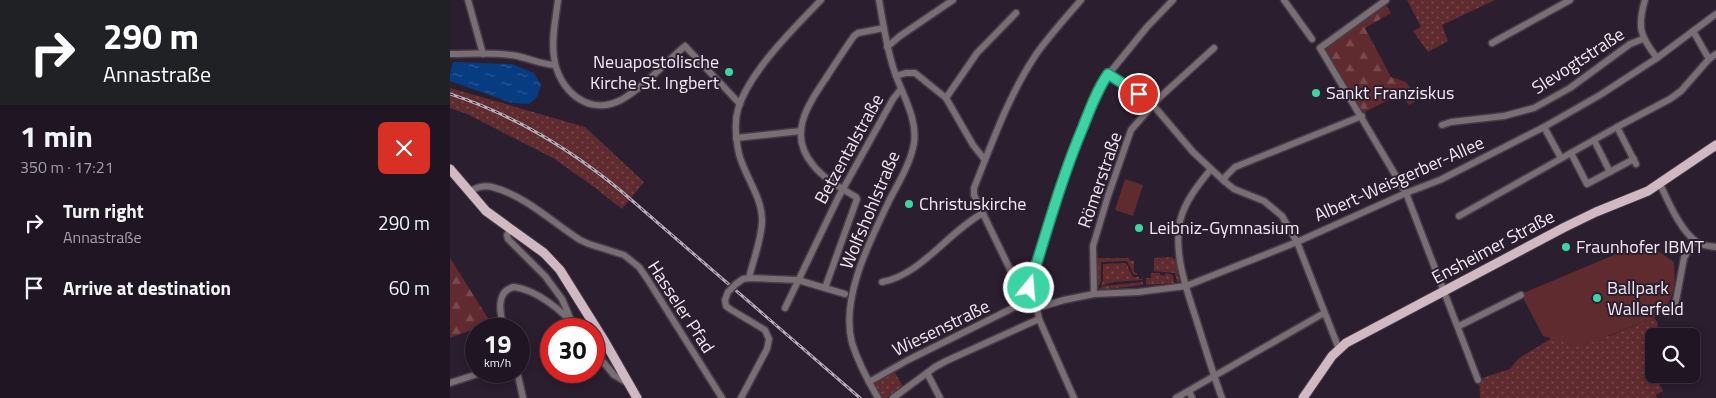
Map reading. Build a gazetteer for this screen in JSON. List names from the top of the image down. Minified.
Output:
{"streets":{"main road":["Ensheimer Straße"],"street":["Slevogtstraße","Betzentalstraße","Albert-Weisgerber-Allee","Römerstraße","Wolfshohlstraße","Hasseler Pfad","Wiesenstraße"]},"crossings":[["Betzentalstraße","Wolfshohlstraße"],["Albert-Weisgerber-Allee","Römerstraße"],["Wolfshohlstraße","Wiesenstraße"]],"places":["Neuapostolische Kirche St. Ingbert","Sankt Franziskus","Christuskirche","Leibniz-Gymnasium","Fraunhofer IBMT","Ballpark Wallerfeld"],"page":{"turn":["290 m","Annastraße"],"heading":["1 min","350 m · 17:21"],"list":[{"name":"Turn right","note":"Annastraße","value":"290 m"},{"name":"Arrive at destination","value":"60 m"}],"speed":"19 km/h","limit":"30"}}
